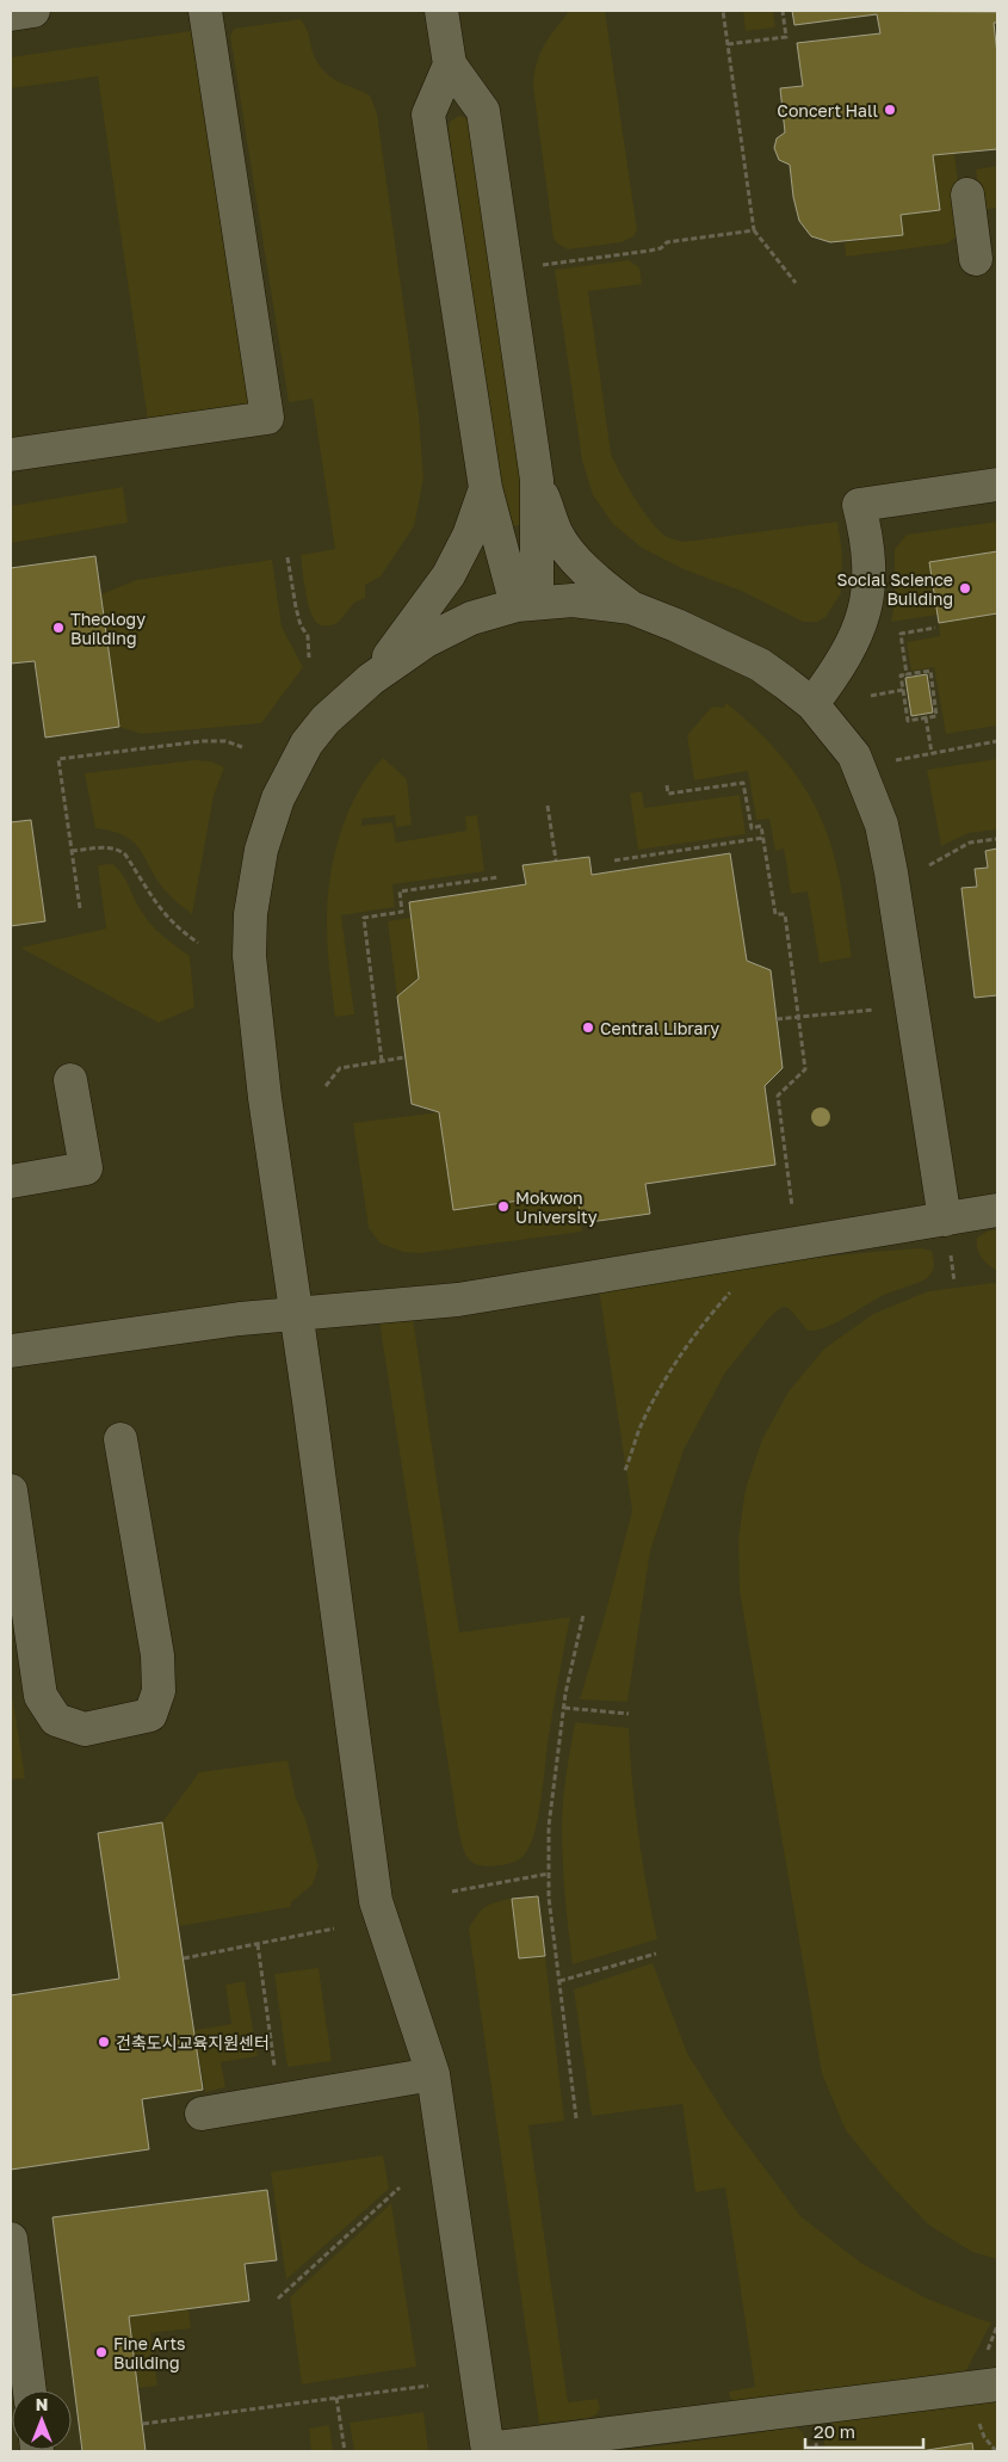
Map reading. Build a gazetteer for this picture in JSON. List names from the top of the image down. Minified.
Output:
{"places":["Concert Hall","Social Science Building","Theology Building","Central Library","Mokwon University","건축도시교육지원센터","Fine Arts Building"],"scale_bar":"20 m","north":"top"}
